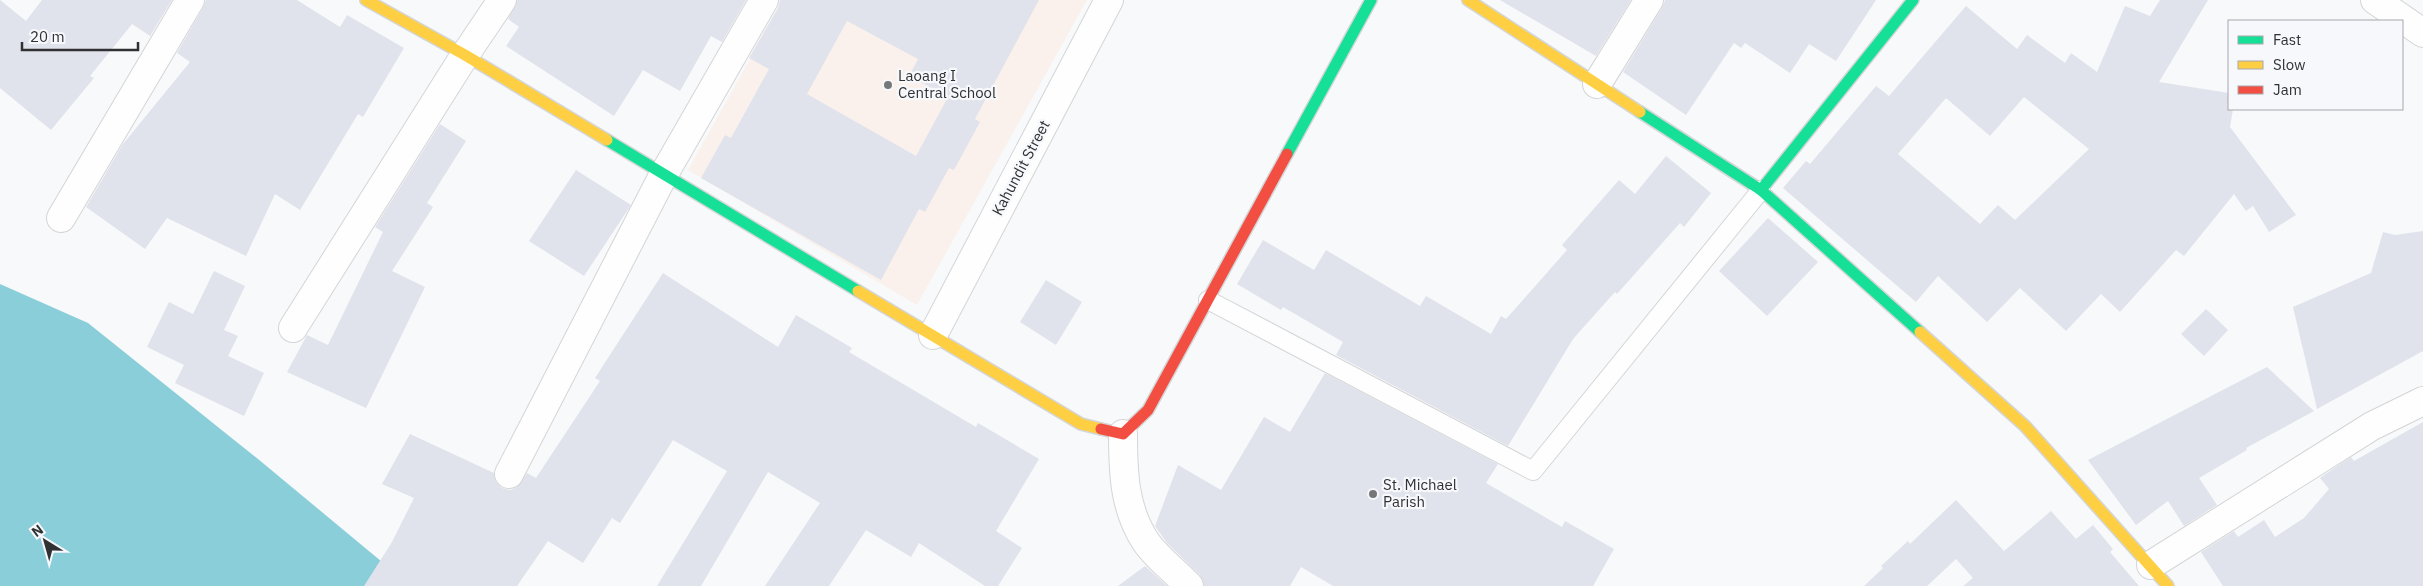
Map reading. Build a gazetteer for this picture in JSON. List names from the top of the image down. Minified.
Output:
{"streets":{"street":["Kahundit Street"]},"places":["Laoang I Central School","St. Michael Parish"],"legend":["Fast","Slow","Jam"],"scale_bar":"20 m","north":"top left"}
